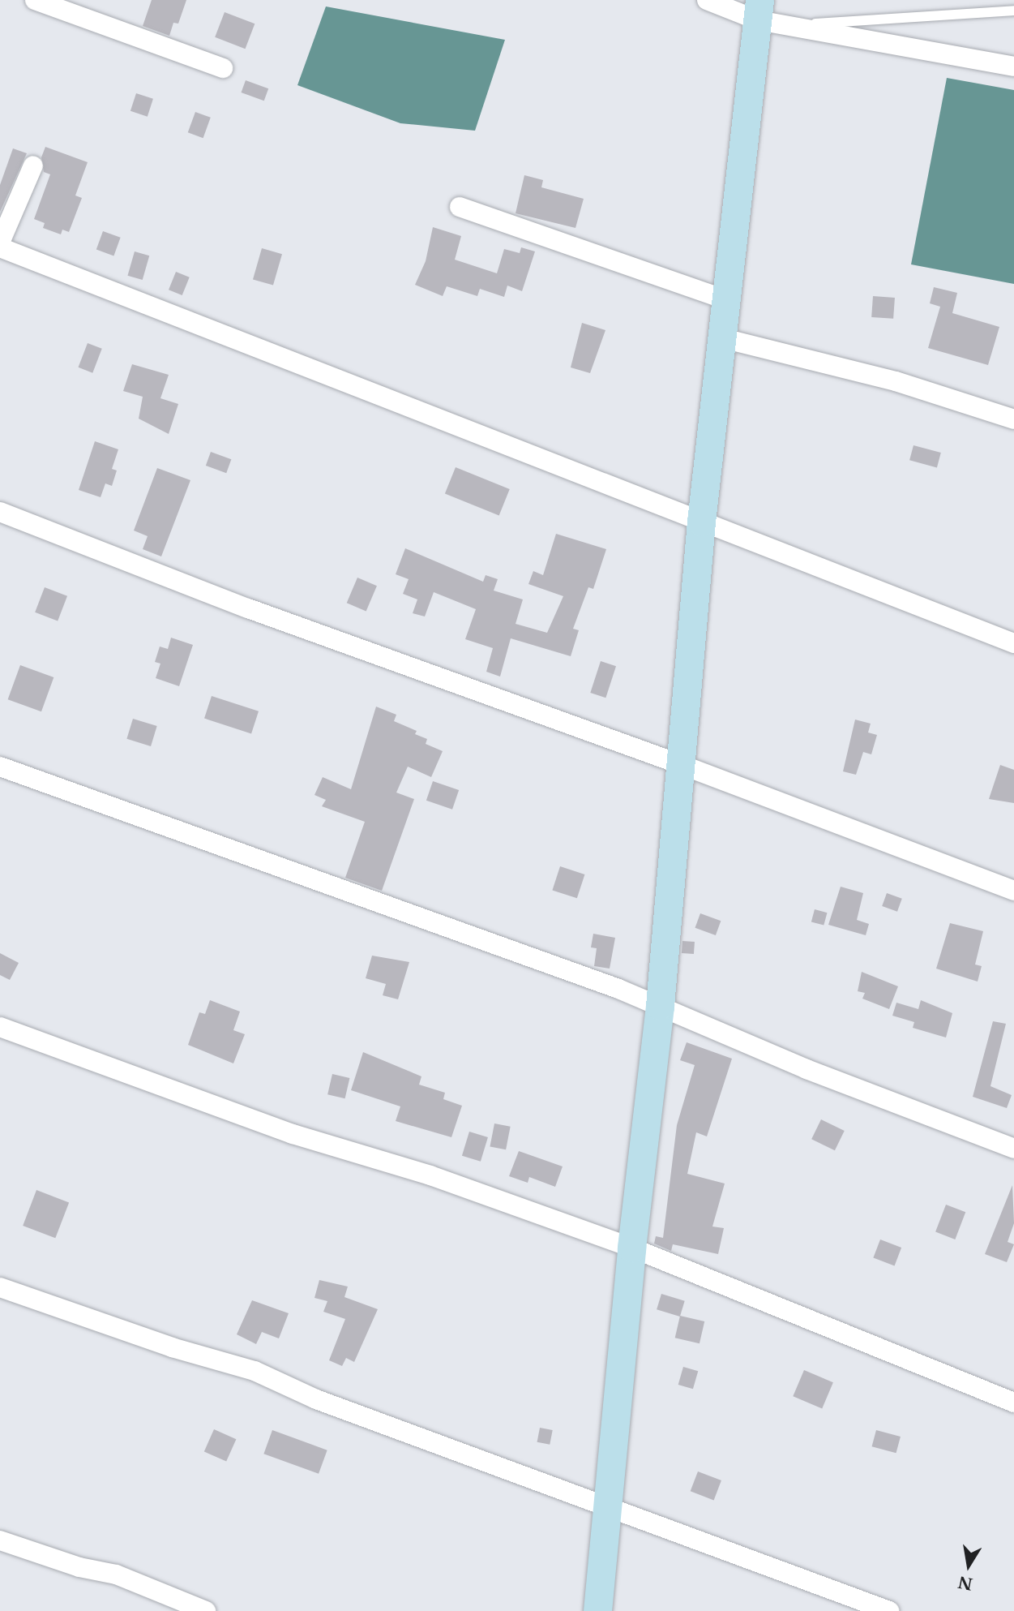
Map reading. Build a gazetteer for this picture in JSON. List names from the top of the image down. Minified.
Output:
{"north":"bottom"}
